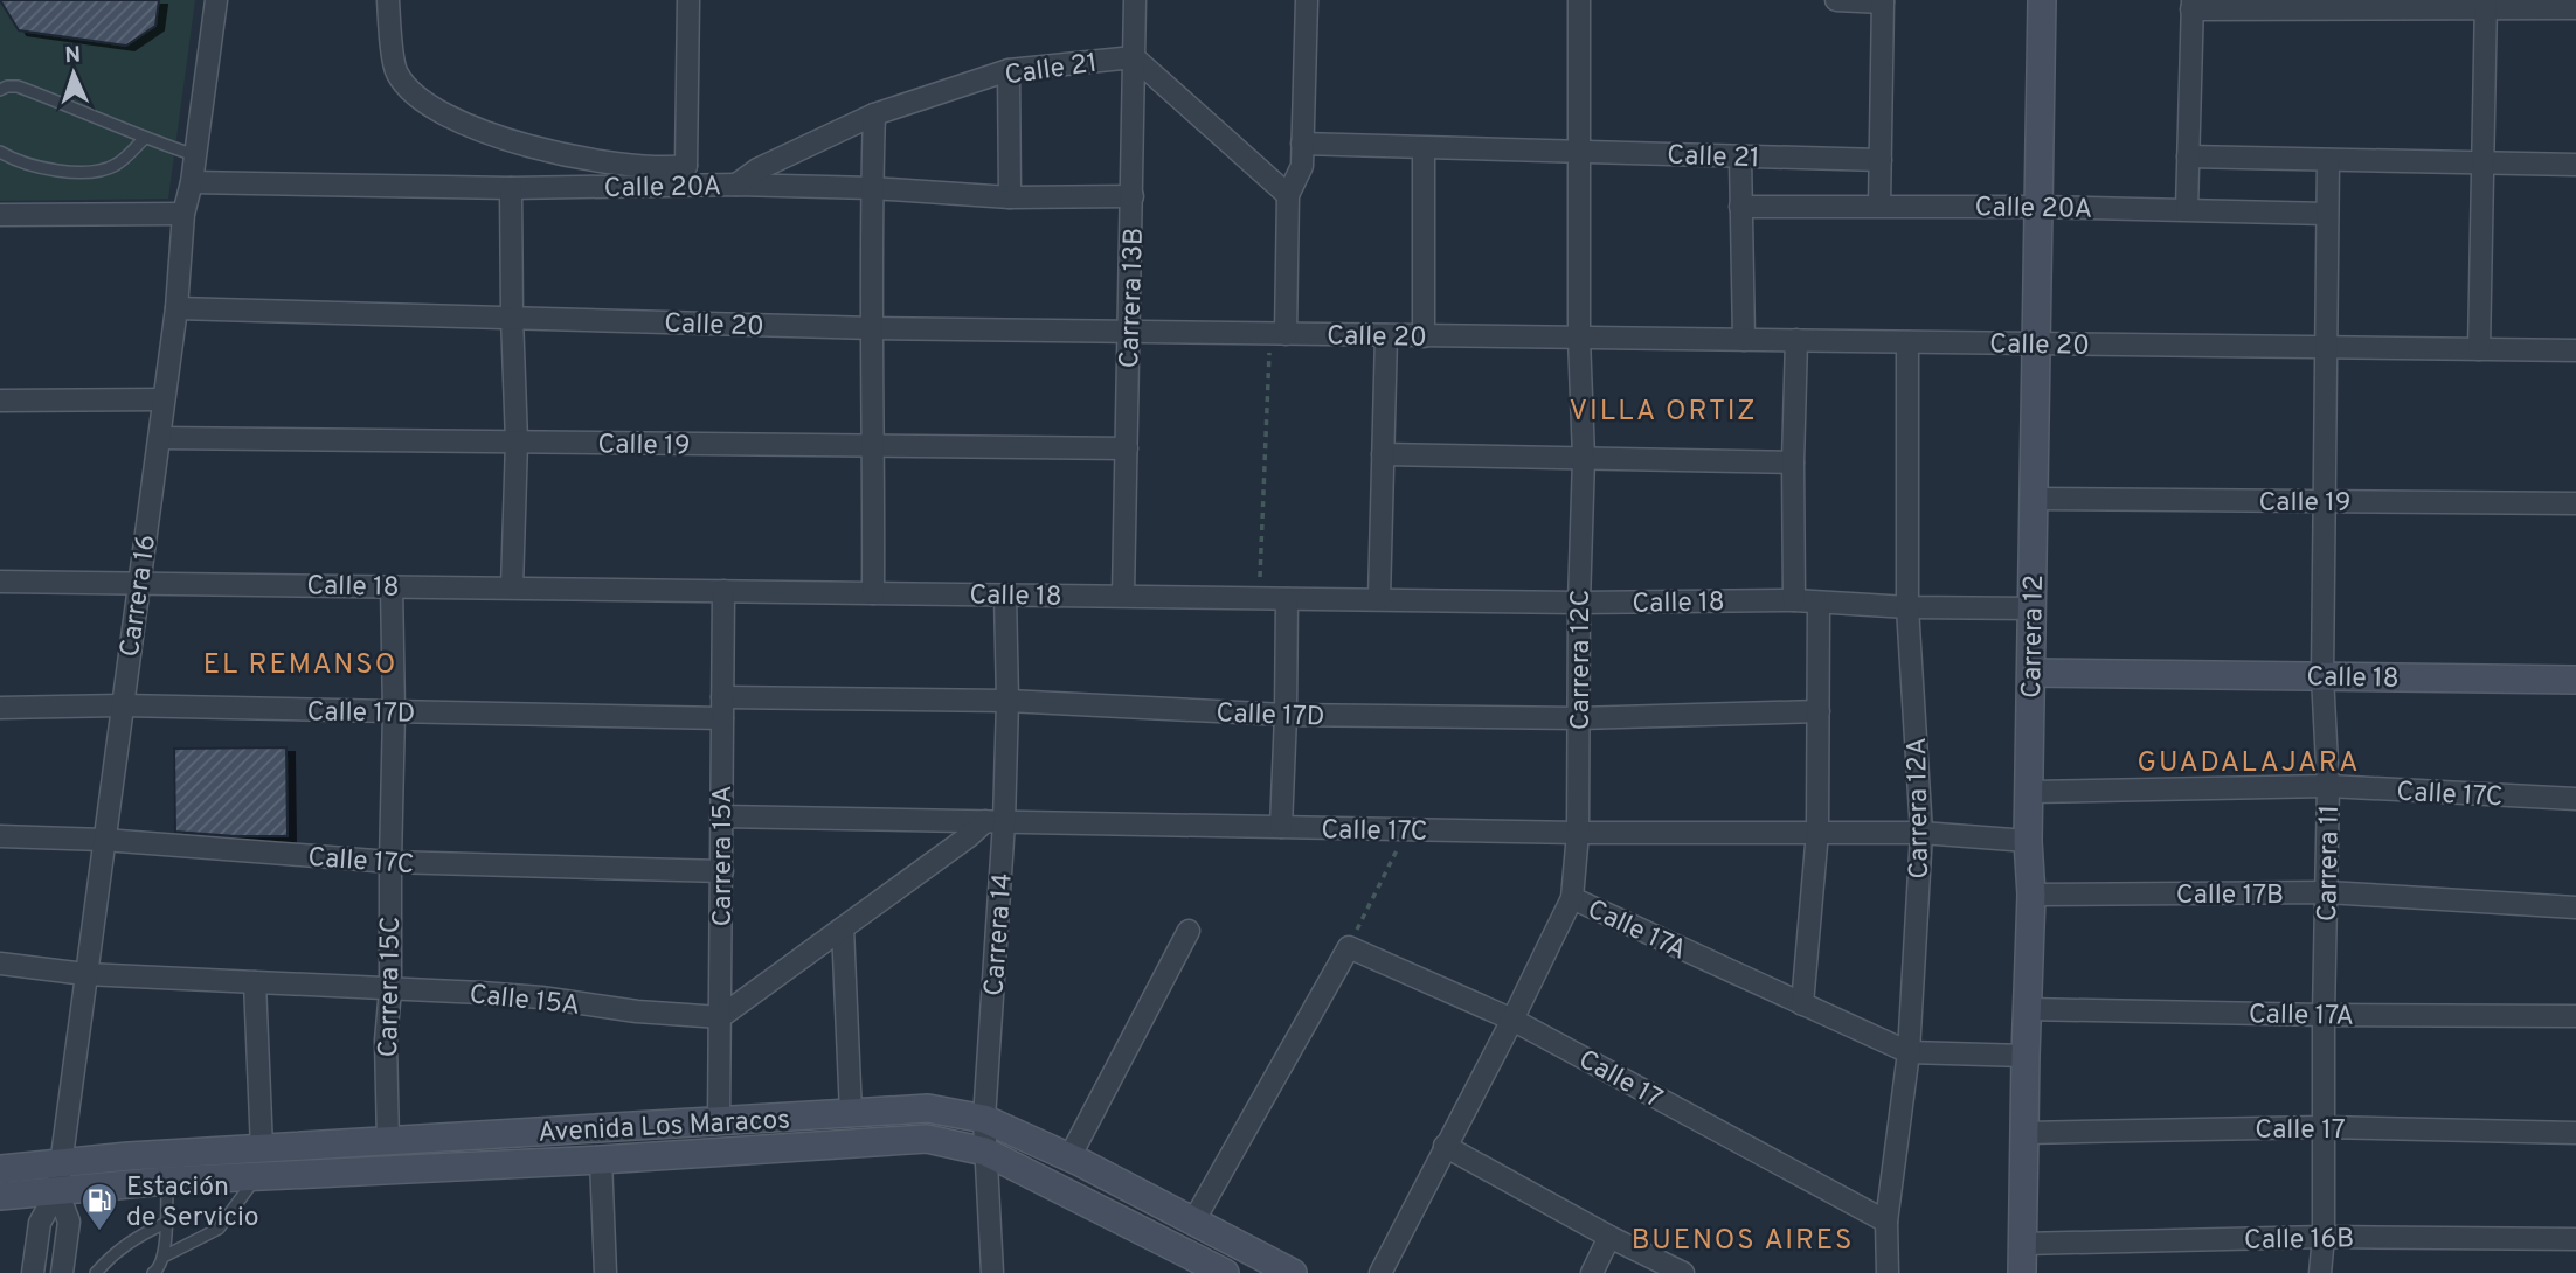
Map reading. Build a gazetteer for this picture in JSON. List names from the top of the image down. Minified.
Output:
{"streets":{"street":["Calle 21","Calle 20A","Carrera 13B","Calle 20","Calle 19","Calle 18","Carrera 16","Carrera 12","Carrera 12C","Calle 17D","Calle 17C","Carrera 12A","Carrera 15A","Carrera 11","Calle 17B","Calle 17A","Carrera 14","Carrera 15C","Calle 15A","Calle 17","Avenida Los Maracos","Calle 16B"]},"crossings":[["Calle 21","Calle 20A"],["Calle 21","Carrera 13B"],["Calle 21","Carrera 12C"],["Calle 20A","Carrera 13B"],["Calle 20A","Carrera 16"],["Calle 20A","Carrera 12"],["Calle 20A","Carrera 11"],["Carrera 13B","Calle 20"],["Carrera 13B","Calle 19"],["Carrera 13B","Calle 18"],["Calle 20","Carrera 16"],["Calle 20","Carrera 12"],["Calle 20","Carrera 12C"],["Calle 20","Carrera 12A"],["Calle 20","Carrera 11"],["Calle 19","Carrera 16"],["Calle 19","Carrera 12"],["Calle 19","Carrera 11"],["Calle 18","Carrera 16"],["Calle 18","Carrera 12"],["Calle 18","Carrera 12C"],["Calle 18","Carrera 12A"],["Calle 18","Carrera 15A"],["Calle 18","Carrera 11"],["Calle 18","Carrera 14"],["Calle 18","Carrera 15C"],["Carrera 16","Calle 17D"],["Carrera 16","Calle 17C"],["Carrera 16","Calle 15A"],["Carrera 16","Avenida Los Maracos"],["Carrera 12","Calle 17C"],["Carrera 12","Calle 17B"],["Carrera 12","Calle 17A"],["Carrera 12","Calle 17"],["Carrera 12","Calle 16B"],["Carrera 12C","Calle 17D"],["Carrera 12C","Calle 17C"],["Carrera 12C","Calle 17A"],["Carrera 12C","Calle 17"],["Calle 17D","Carrera 15A"],["Calle 17D","Carrera 14"],["Calle 17D","Carrera 15C"],["Calle 17C","Carrera 12A"],["Calle 17C","Carrera 15A"],["Calle 17C","Carrera 11"],["Calle 17C","Carrera 14"],["Calle 17C","Carrera 15C"],["Carrera 12A","Calle 17A"],["Carrera 12A","Calle 17"],["Carrera 15A","Calle 15A"],["Carrera 15A","Avenida Los Maracos"],["Carrera 11","Calle 17B"],["Carrera 11","Calle 17A"],["Carrera 11","Calle 17"],["Carrera 11","Calle 16B"],["Carrera 14","Avenida Los Maracos"],["Carrera 15C","Calle 15A"],["Carrera 15C","Avenida Los Maracos"]],"districts":["VILLA ORTIZ","EL REMANSO","GUADALAJARA","BUENOS AIRES"],"places":{"fuel station":["Estación de Servicio"]},"north":"top"}
